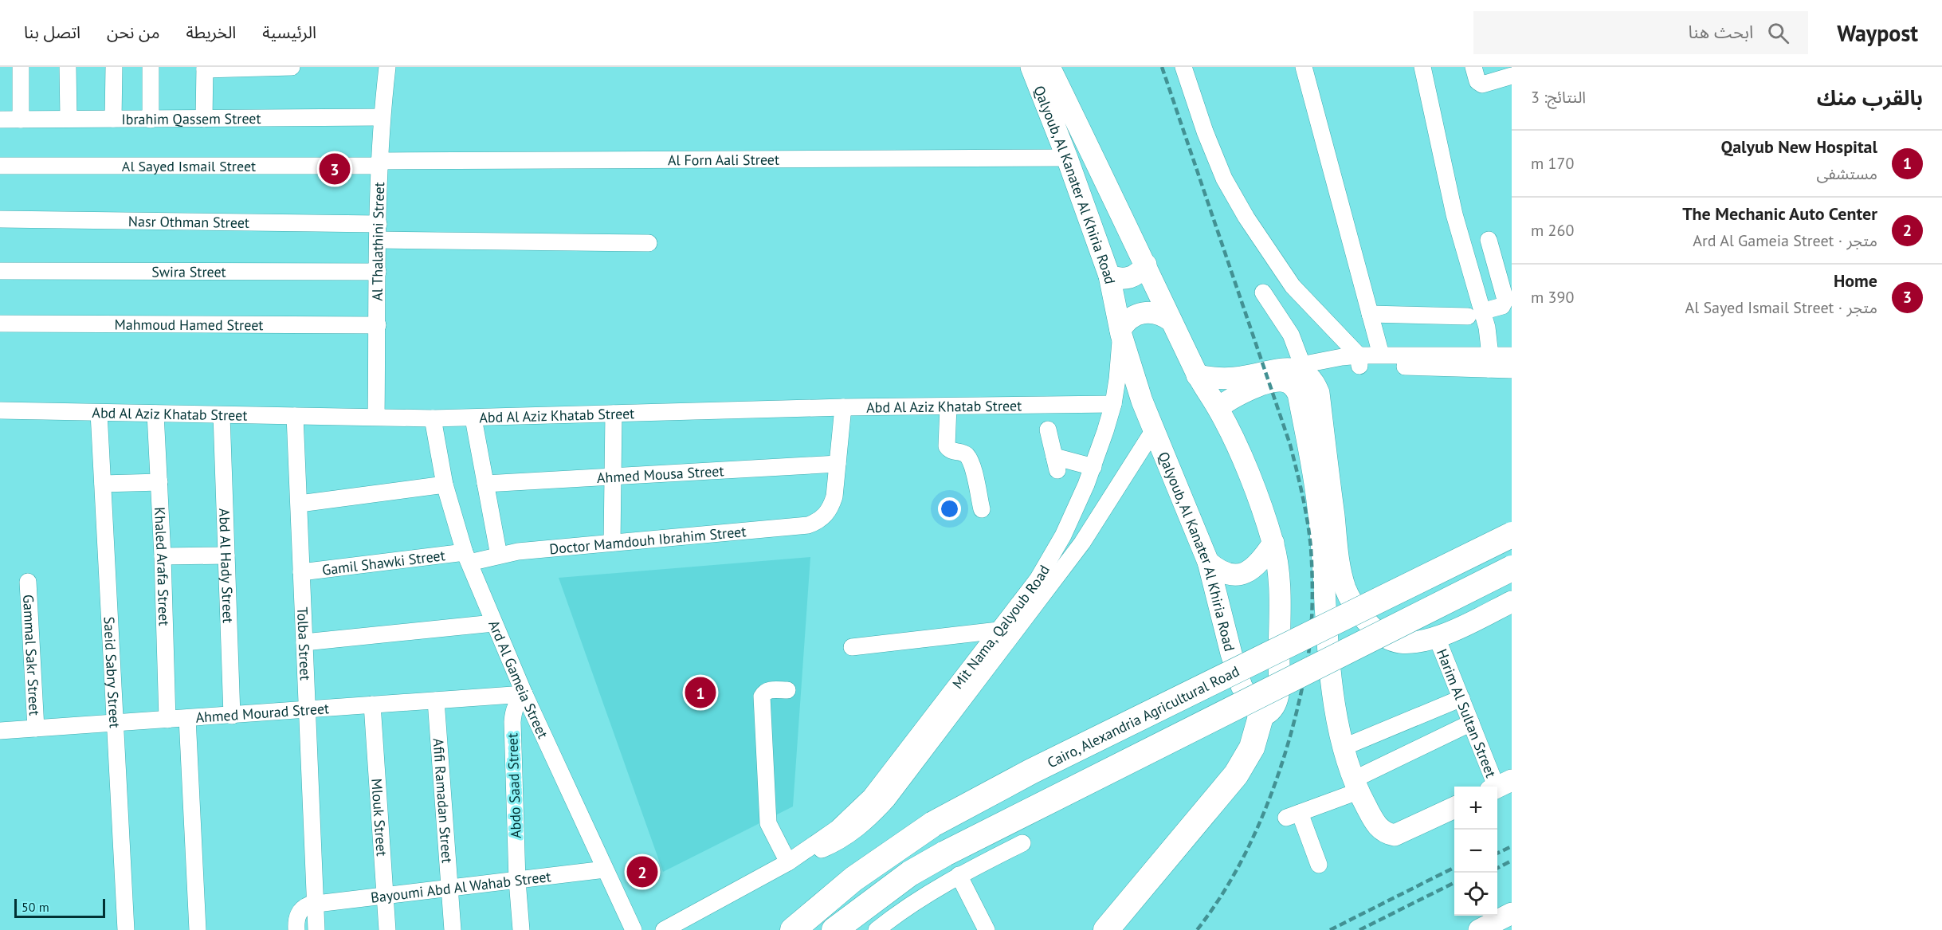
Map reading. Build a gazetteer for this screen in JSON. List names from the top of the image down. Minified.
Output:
{"streets":{"highway":["Cairo, Alexandria Agricultural Road"],"main road":["Qalyoub, Al Kanater Al Khiria Road"],"street":["Ibrahim Qassem Street","Al Forn Aali Street","Al Sayed Ismail Street","Nasr Othman Street","Al Thalathini Street","Swira Street","Mahmoud Hamed Street","Abd Al Aziz Khatab Street","Ahmed Mousa Street","Doctor Mamdouh Ibrahim Street","Gamil Shawki Street","Abd Al Hady Street","Khaled Arafa Street","Mit Nama, Qalyoub Road","Tolba Street","Gammal Sakr Street","Saeid Sabry Street","Ard Al Gameia Street","Ahmed Mourad Street","Harim Al Sultan Street","Abdo Saad Street","Afifi Ramadan Street","Mlouk Street","Bayoumi Abd Al Wahab Street"]},"crossings":[["Ibrahim Qassem Street","Al Thalathini Street"],["Al Forn Aali Street","Al Sayed Ismail Street"],["Al Forn Aali Street","Qalyoub, Al Kanater Al Khiria Road"],["Al Forn Aali Street","Al Thalathini Street"],["Al Sayed Ismail Street","Al Thalathini Street"],["Qalyoub, Al Kanater Al Khiria Road","Mit Nama, Qalyoub Road"],["Nasr Othman Street","Al Thalathini Street"],["Al Thalathini Street","Swira Street"],["Al Thalathini Street","Mahmoud Hamed Street"],["Al Thalathini Street","Abd Al Aziz Khatab Street"],["Abd Al Aziz Khatab Street","Abd Al Hady Street"],["Abd Al Aziz Khatab Street","Khaled Arafa Street"],["Abd Al Aziz Khatab Street","Mit Nama, Qalyoub Road"],["Abd Al Aziz Khatab Street","Tolba Street"],["Abd Al Aziz Khatab Street","Saeid Sabry Street"],["Abd Al Aziz Khatab Street","Ard Al Gameia Street"],["Ahmed Mousa Street","Doctor Mamdouh Ibrahim Street"],["Doctor Mamdouh Ibrahim Street","Gamil Shawki Street"],["Doctor Mamdouh Ibrahim Street","Ard Al Gameia Street"],["Gamil Shawki Street","Tolba Street"],["Gamil Shawki Street","Ard Al Gameia Street"],["Abd Al Hady Street","Ahmed Mourad Street"],["Khaled Arafa Street","Ahmed Mourad Street"],["Tolba Street","Ahmed Mourad Street"],["Tolba Street","Bayoumi Abd Al Wahab Street"],["Gammal Sakr Street","Ahmed Mourad Street"],["Saeid Sabry Street","Ahmed Mourad Street"],["Ard Al Gameia Street","Ahmed Mourad Street"],["Ard Al Gameia Street","Abdo Saad Street"],["Ard Al Gameia Street","Bayoumi Abd Al Wahab Street"],["Ahmed Mourad Street","Abdo Saad Street"],["Ahmed Mourad Street","Afifi Ramadan Street"],["Ahmed Mourad Street","Mlouk Street"],["Abdo Saad Street","Bayoumi Abd Al Wahab Street"],["Afifi Ramadan Street","Bayoumi Abd Al Wahab Street"],["Mlouk Street","Bayoumi Abd Al Wahab Street"]],"scale_bar":"50 m","page":{"header":"Waypost","search":"ابحث هنا","nav":["الرئيسية","الخريطة","من نحن","اتصل بنا"],"heading":["بالقرب منك","النتائج: 3"],"list":[{"mark":"1","name":"Qalyub New Hospital","note":"مستشفى","value":"170 m"},{"mark":"2","name":"The Mechanic Auto Center","note":"متجر · Ard Al Gameia Street","value":"260 m"},{"mark":"3","name":"Home","note":"متجر · Al Sayed Ismail Street","value":"390 m"}],"pins":["3","1","2"],"map_buttons":["+","−"],"scale":"50 m"}}
